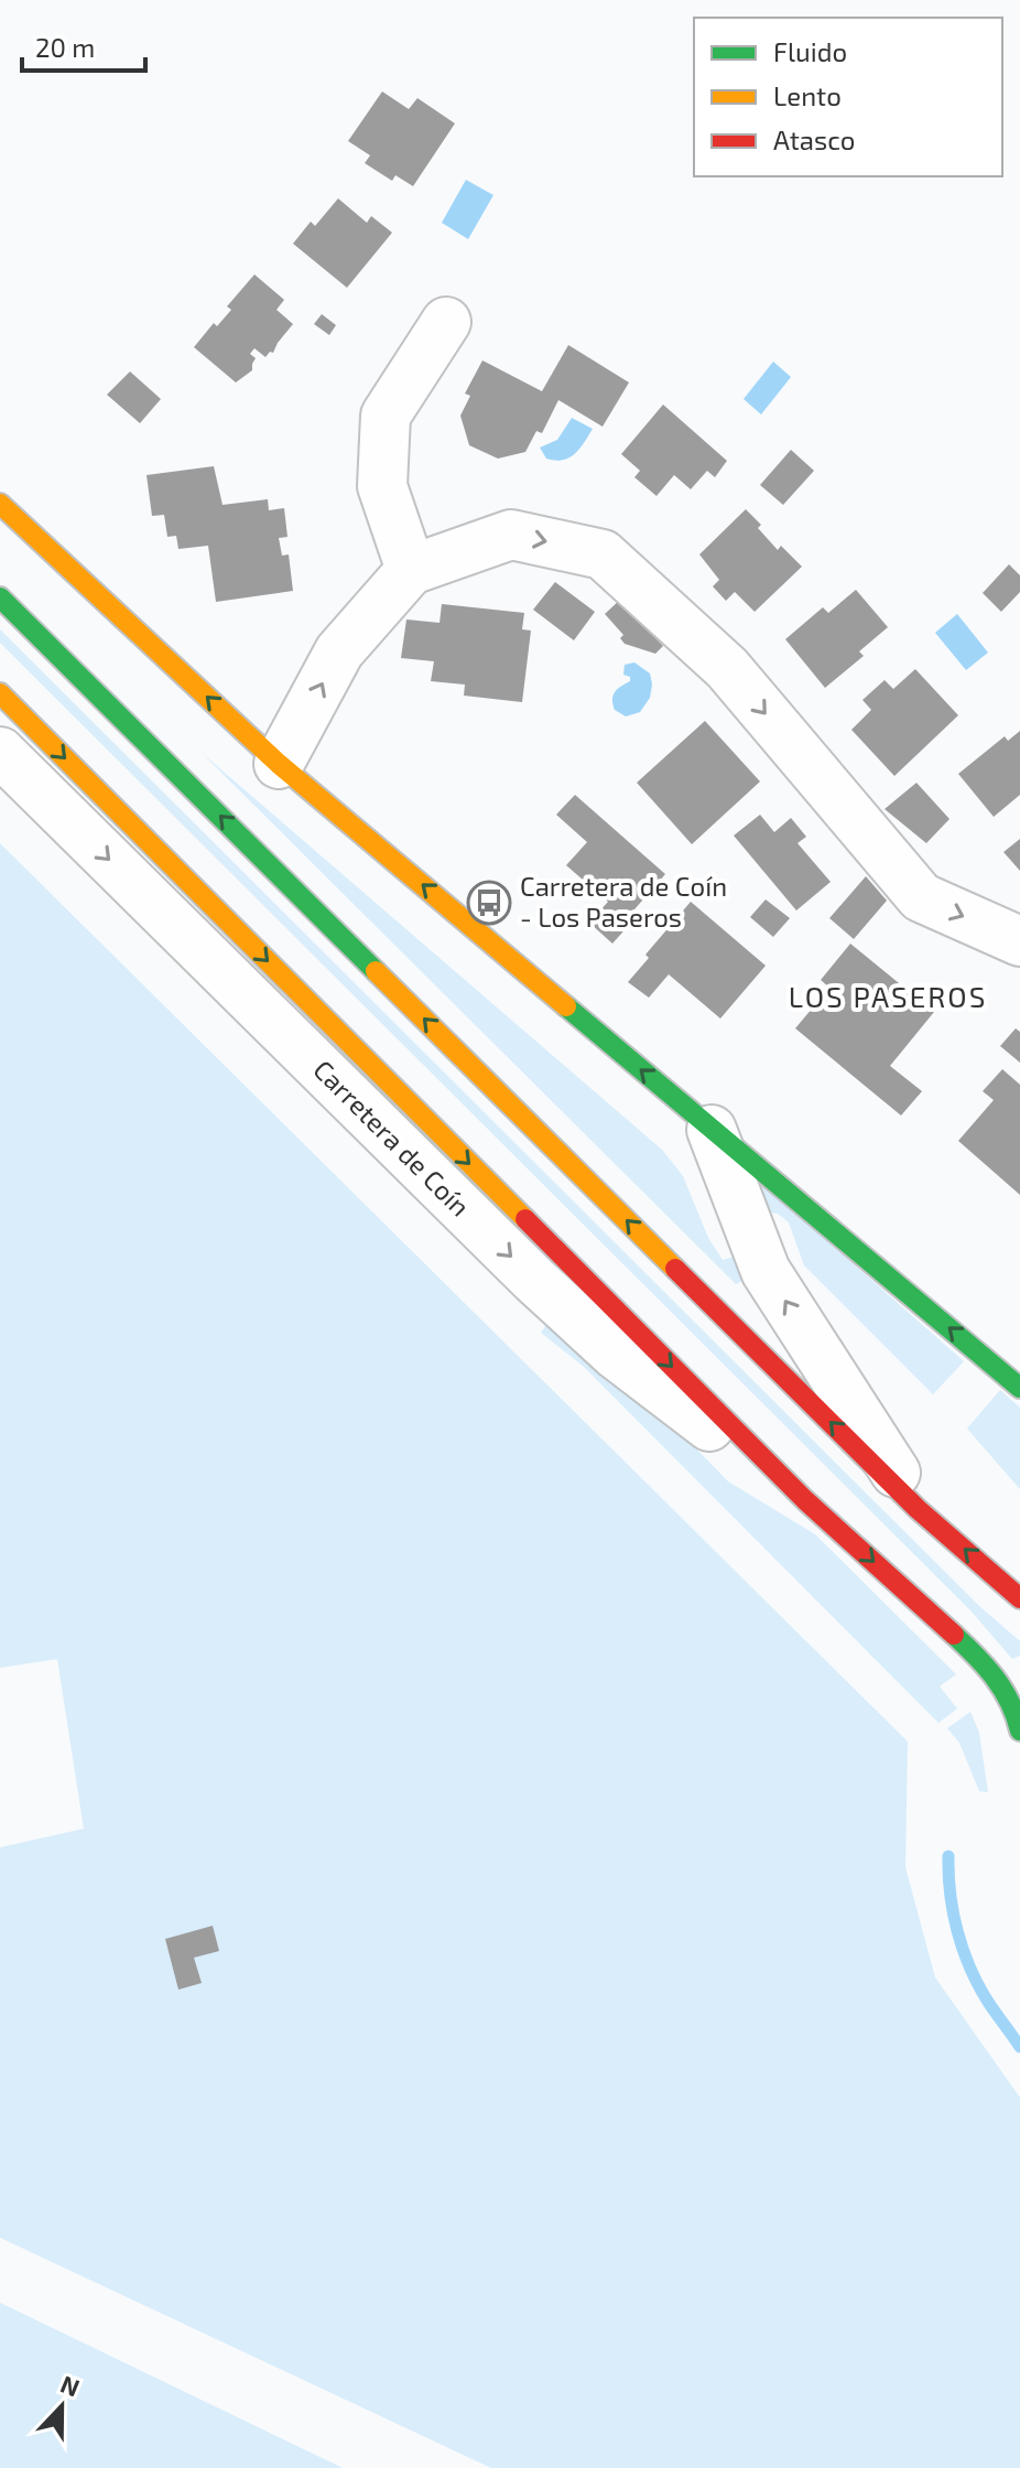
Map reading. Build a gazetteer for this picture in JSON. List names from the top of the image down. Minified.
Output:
{"streets":{"street":["Carretera de Coín"]},"districts":["LOS PASEROS"],"places":{"bus stop":["Carretera de Coín - Los Paseros"]},"legend":["Fluido","Lento","Atasco"],"scale_bar":"20 m","north":"top"}
